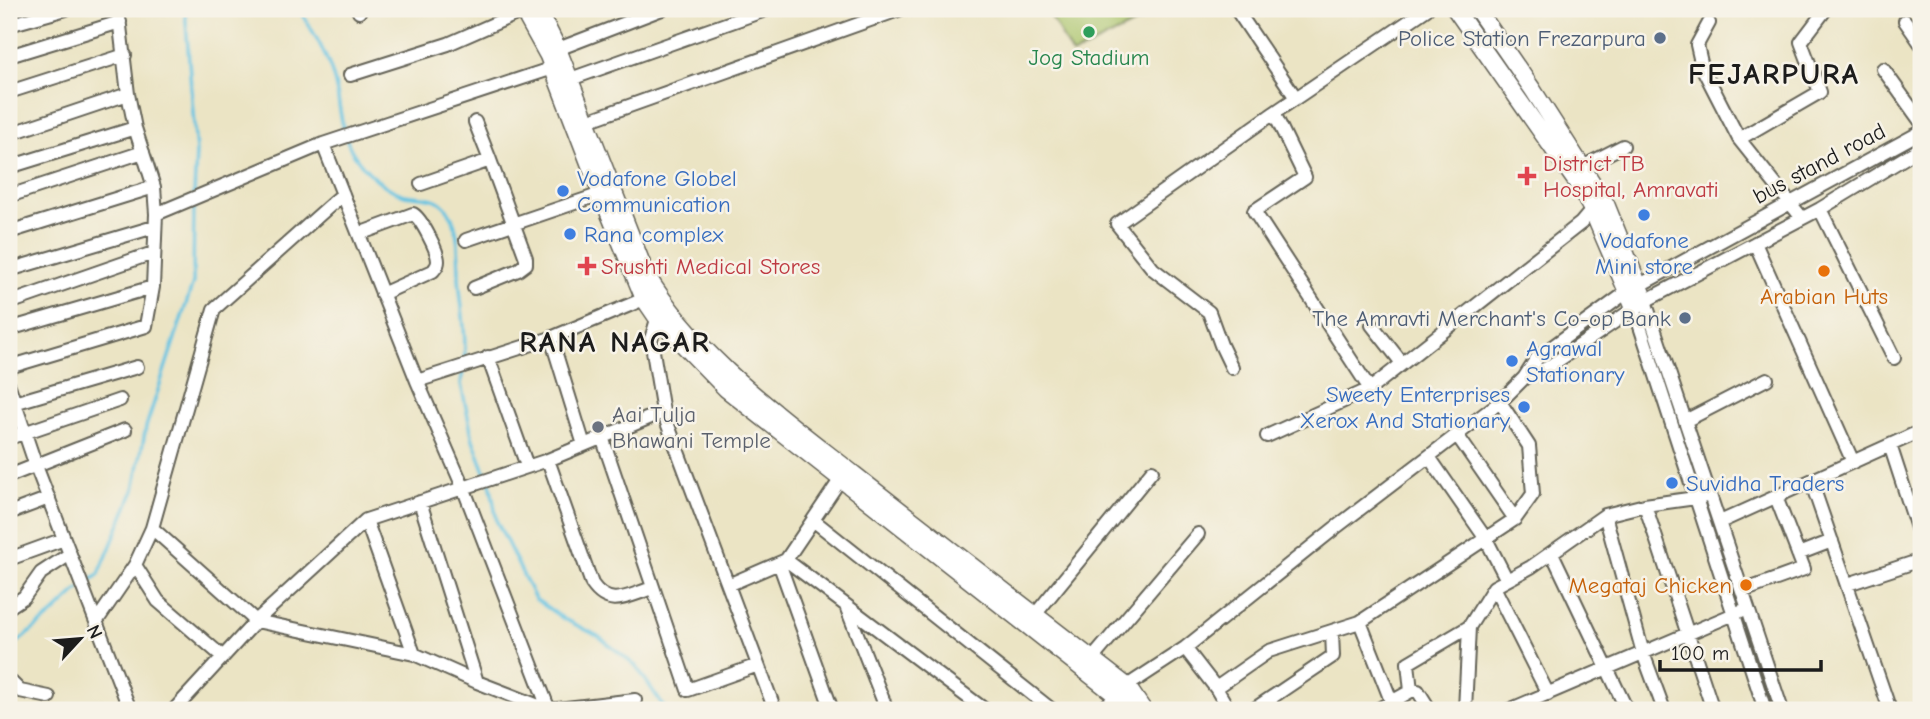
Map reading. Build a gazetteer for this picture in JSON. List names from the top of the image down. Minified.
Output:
{"streets":{"street":["bus stand road"]},"districts":["FEJARPURA","RANA NAGAR"],"places":{"other":["Jog Stadium","Police Station Frezarpura","Vodafone Globel Communication","Vodafone Mini store","Rana complex","Arabian Huts","The Amravti Merchant's Co-op Bank","Agrawal Stationary","Sweety Enterprises Xerox And Stationary","Aai Tulja Bhawani Temple","Suvidha Traders","Megataj Chicken"],"health":["District TB Hospital, Amravati","Srushti Medical Stores"]},"scale_bar":"100 m","north":"top right"}
